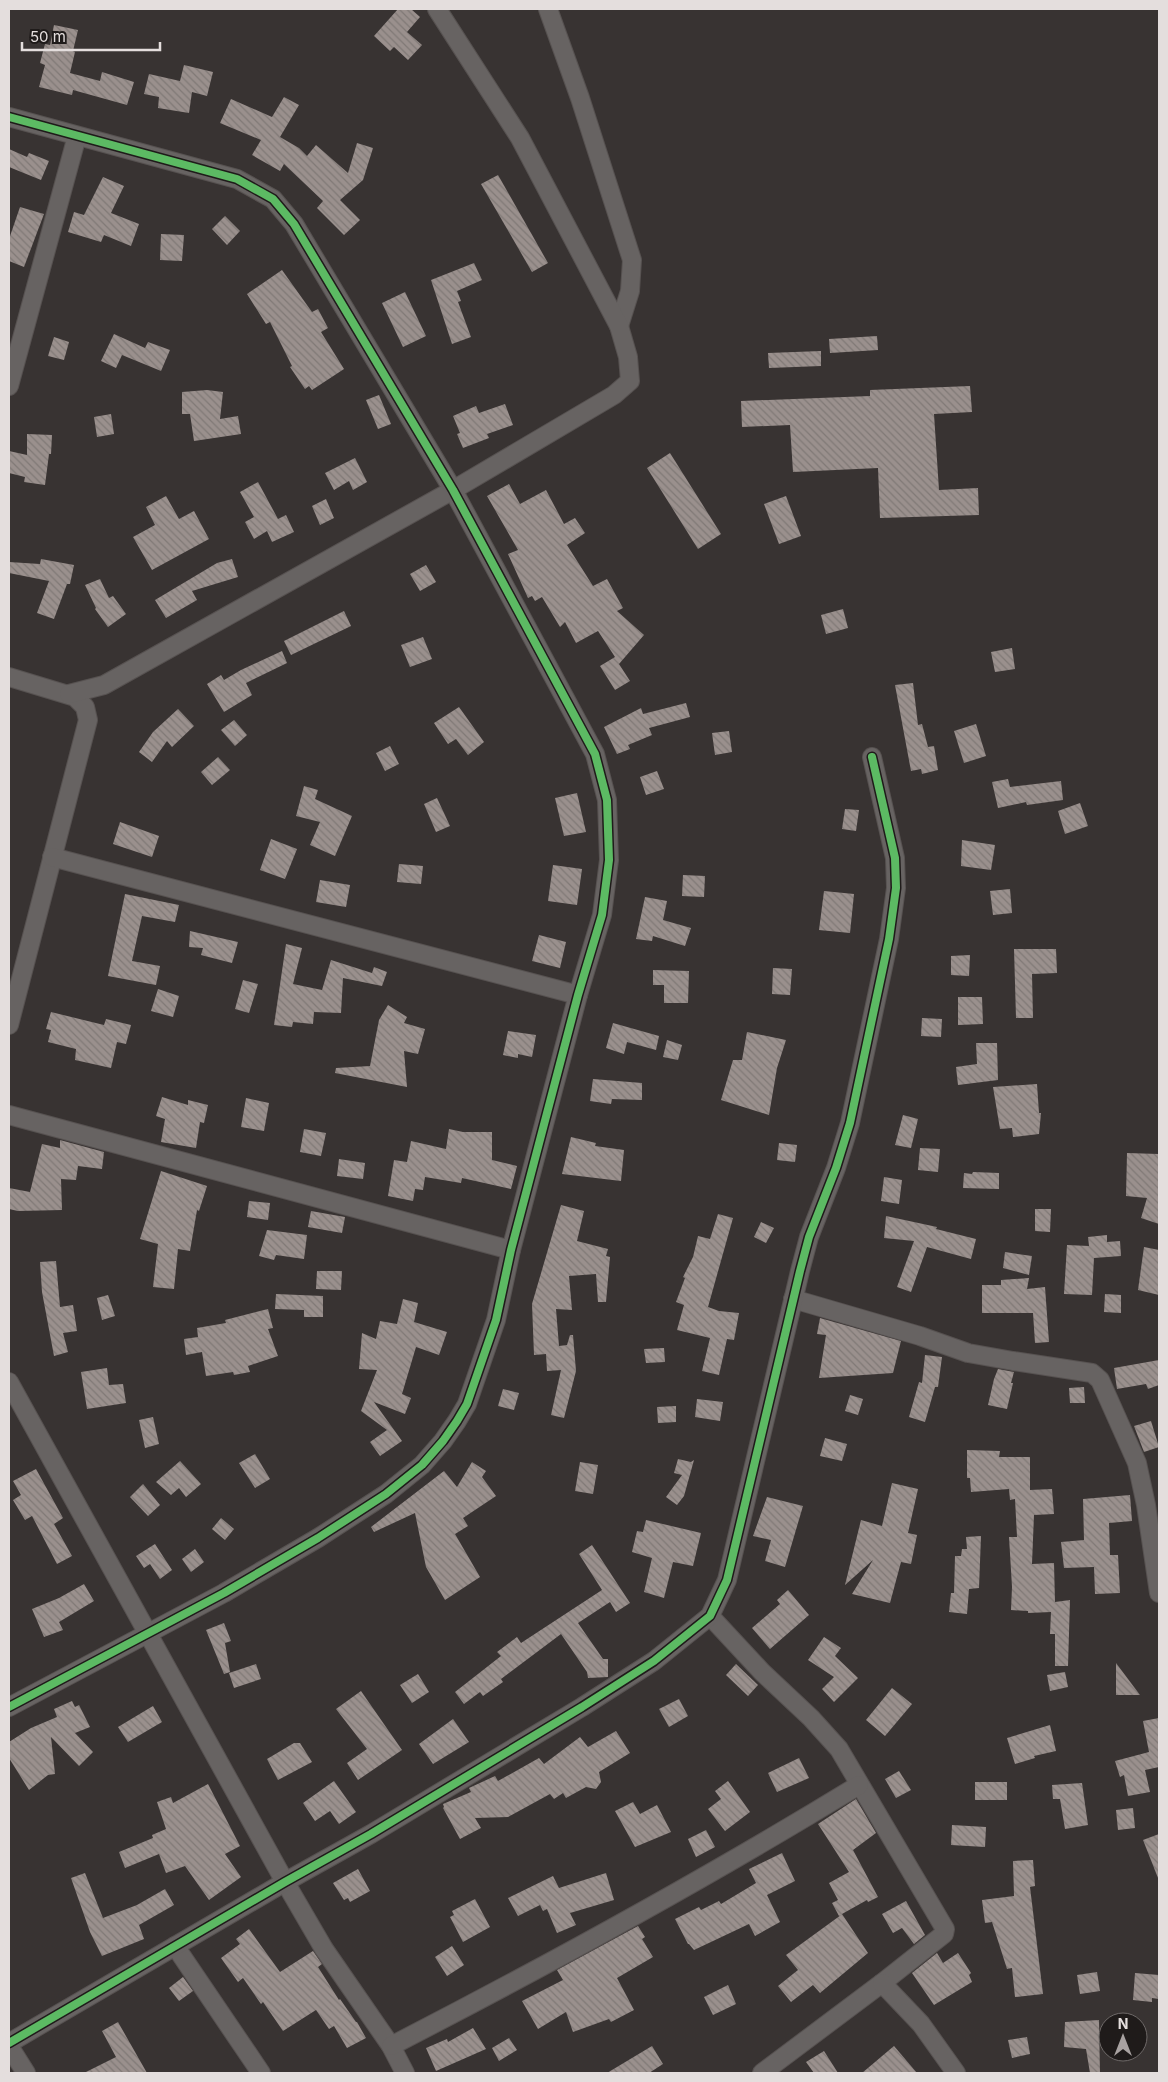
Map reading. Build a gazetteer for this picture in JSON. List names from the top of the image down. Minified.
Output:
{"scale_bar":"50 m","north":"top"}
